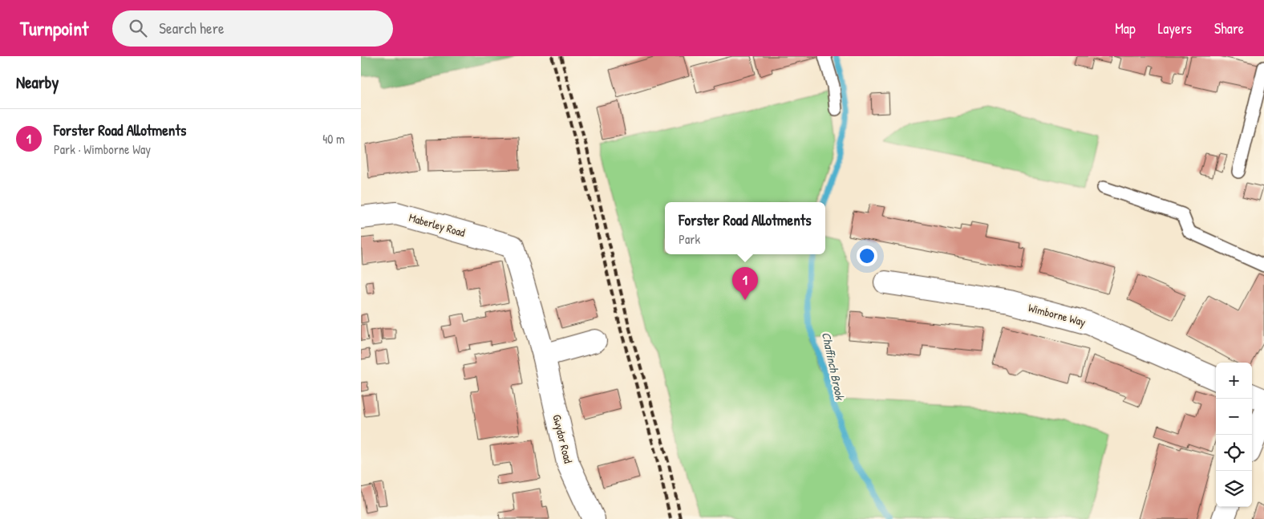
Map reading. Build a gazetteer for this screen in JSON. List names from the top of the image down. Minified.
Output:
{"streets":{"street":["Maberley Road","Wimborne Way","Gwydor Road"]},"crossings":[["Maberley Road","Gwydor Road"]],"water":["Chaffinch Brook"],"page":{"header":"Turnpoint","search":"Search here","nav":["Map","Layers","Share"],"heading":"Nearby","list":[{"mark":"1","name":"Forster Road Allotments","note":"Park · Wimborne Way","value":"40 m"}],"popup":["Forster Road Allotments","Park"],"pins":"1","map_buttons":["+","−"]}}
